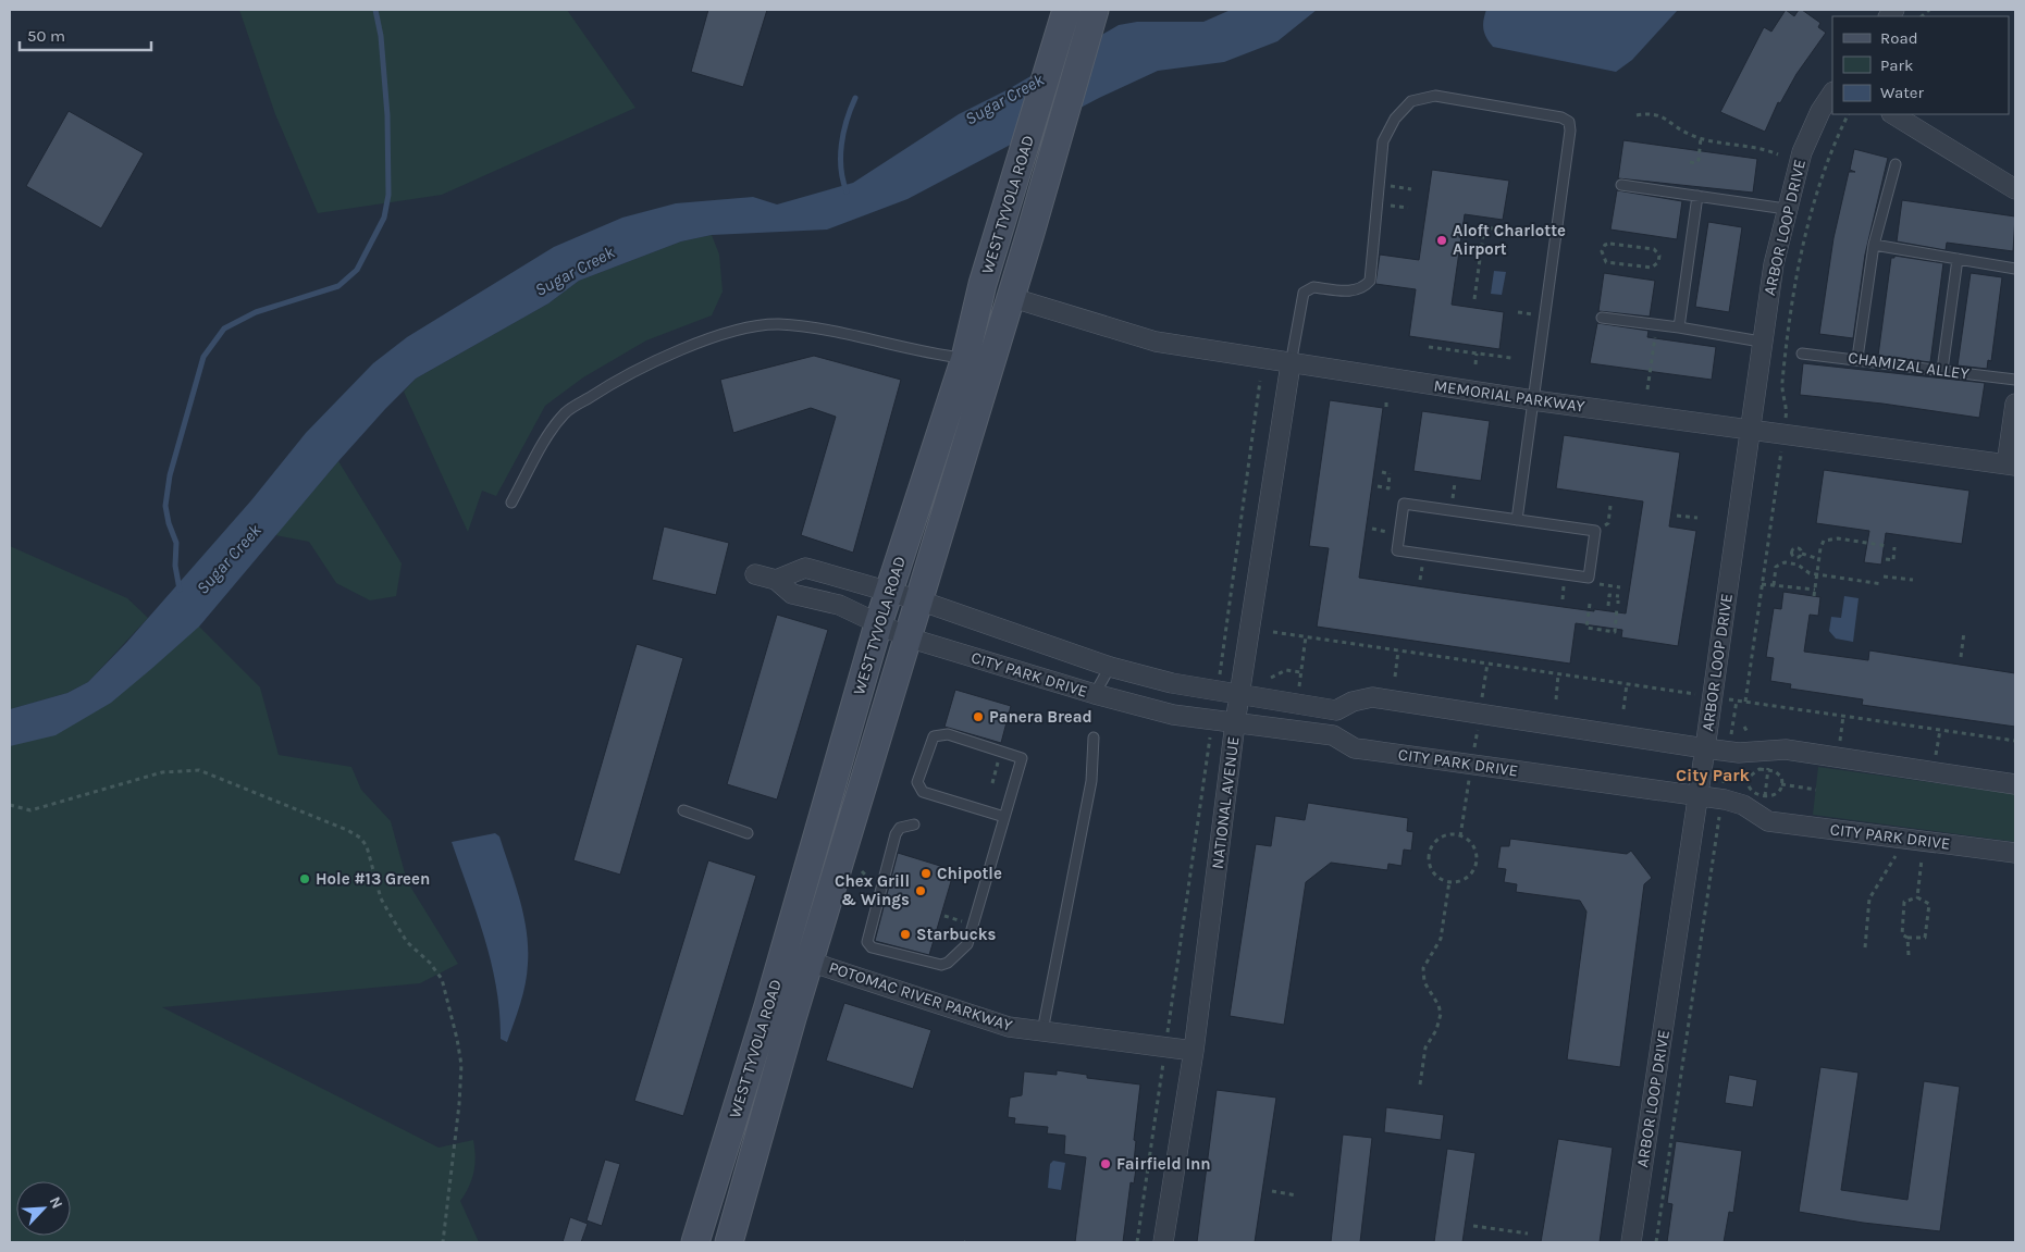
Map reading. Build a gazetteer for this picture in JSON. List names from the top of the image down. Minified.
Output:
{"streets":{"main road":["WEST TYVOLA ROAD"],"street":["ARBOR LOOP DRIVE","MEMORIAL PARKWAY","CITY PARK DRIVE","NATIONAL AVENUE","POTOMAC RIVER PARKWAY"],"lane":["CHAMIZAL ALLEY"]},"crossings":[["WEST TYVOLA ROAD","MEMORIAL PARKWAY"],["WEST TYVOLA ROAD","CITY PARK DRIVE"],["WEST TYVOLA ROAD","POTOMAC RIVER PARKWAY"],["ARBOR LOOP DRIVE","MEMORIAL PARKWAY"],["ARBOR LOOP DRIVE","CITY PARK DRIVE"],["MEMORIAL PARKWAY","NATIONAL AVENUE"],["CITY PARK DRIVE","NATIONAL AVENUE"],["NATIONAL AVENUE","POTOMAC RIVER PARKWAY"]],"districts":["City Park"],"water":["Sugar Creek"],"places":["Aloft Charlotte Airport","Panera Bread","Chipotle","Hole #13 Green","Chex Grill & Wings","Starbucks","Fairfield Inn"],"legend":["Road","Park","Water"],"scale_bar":"50 m","north":"top right"}
